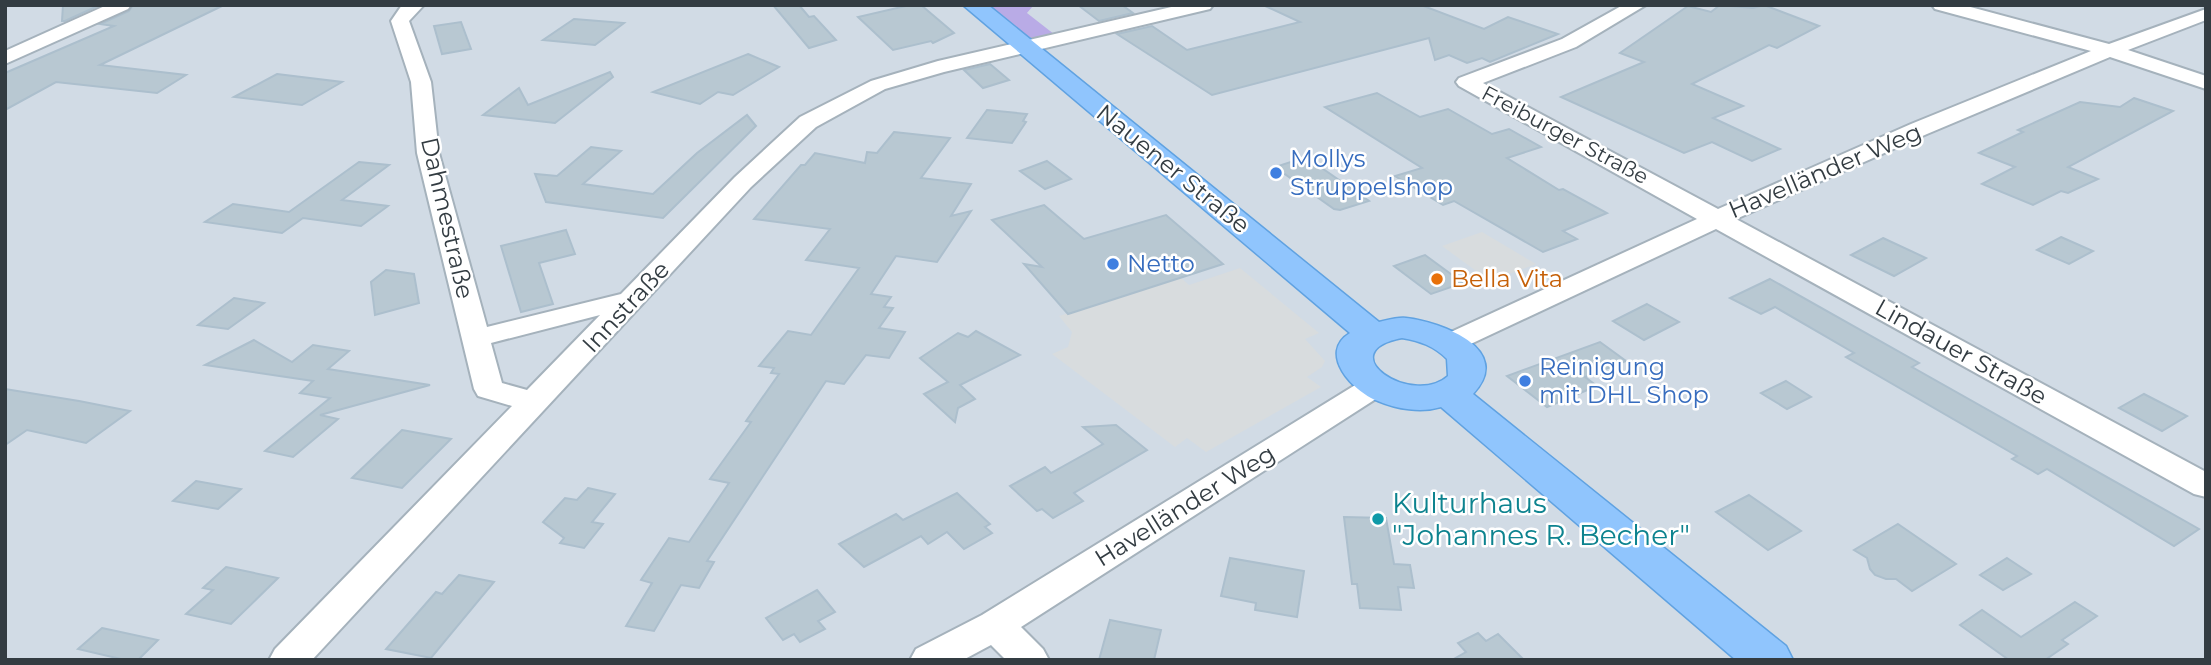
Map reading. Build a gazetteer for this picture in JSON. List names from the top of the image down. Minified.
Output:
{"streets":{"main road":["Nauener Straße"],"street":["Freiburger Straße","Havelländer Weg","Dahmestraße","Innstraße","Lindauer Straße"]},"crossings":[["Freiburger Straße","Havelländer Weg"],["Freiburger Straße","Lindauer Straße"],["Nauener Straße","Havelländer Weg"],["Nauener Straße","Innstraße"],["Havelländer Weg","Lindauer Straße"],["Dahmestraße","Innstraße"]],"places":["Mollys Struppelshop","Netto","Bella Vita","Reinigung mit DHL Shop","Kulturhaus \"Johannes R. Becher\""]}
